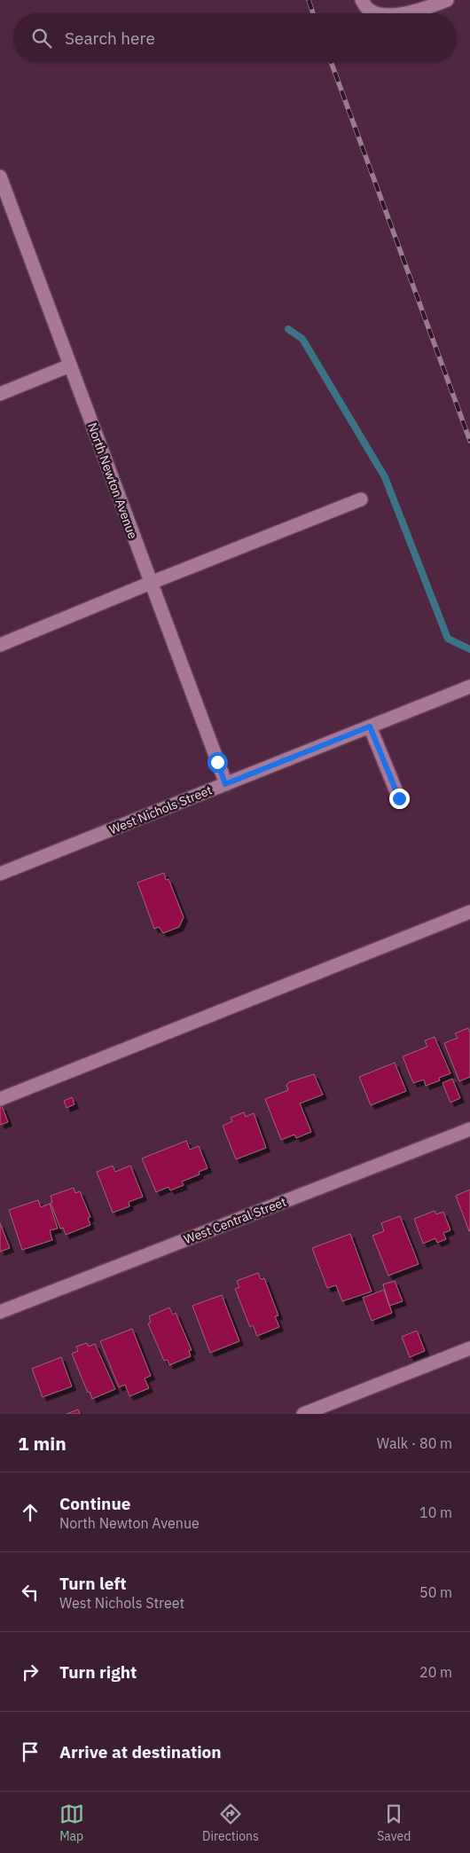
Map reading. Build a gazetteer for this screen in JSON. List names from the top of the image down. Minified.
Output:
{"streets":{"street":["North Newton Avenue","West Nichols Street","West Central Street"]},"crossings":[["North Newton Avenue","West Nichols Street"]],"page":{"search":"Search here","heading":["1 min","Walk · 80 m"],"list":[["Continue","North Newton Avenue","10 m"],["Turn left","West Nichols Street","50 m"],["Turn right","20 m"],"Arrive at destination"],"nav":["Map","Directions","Saved"]}}
